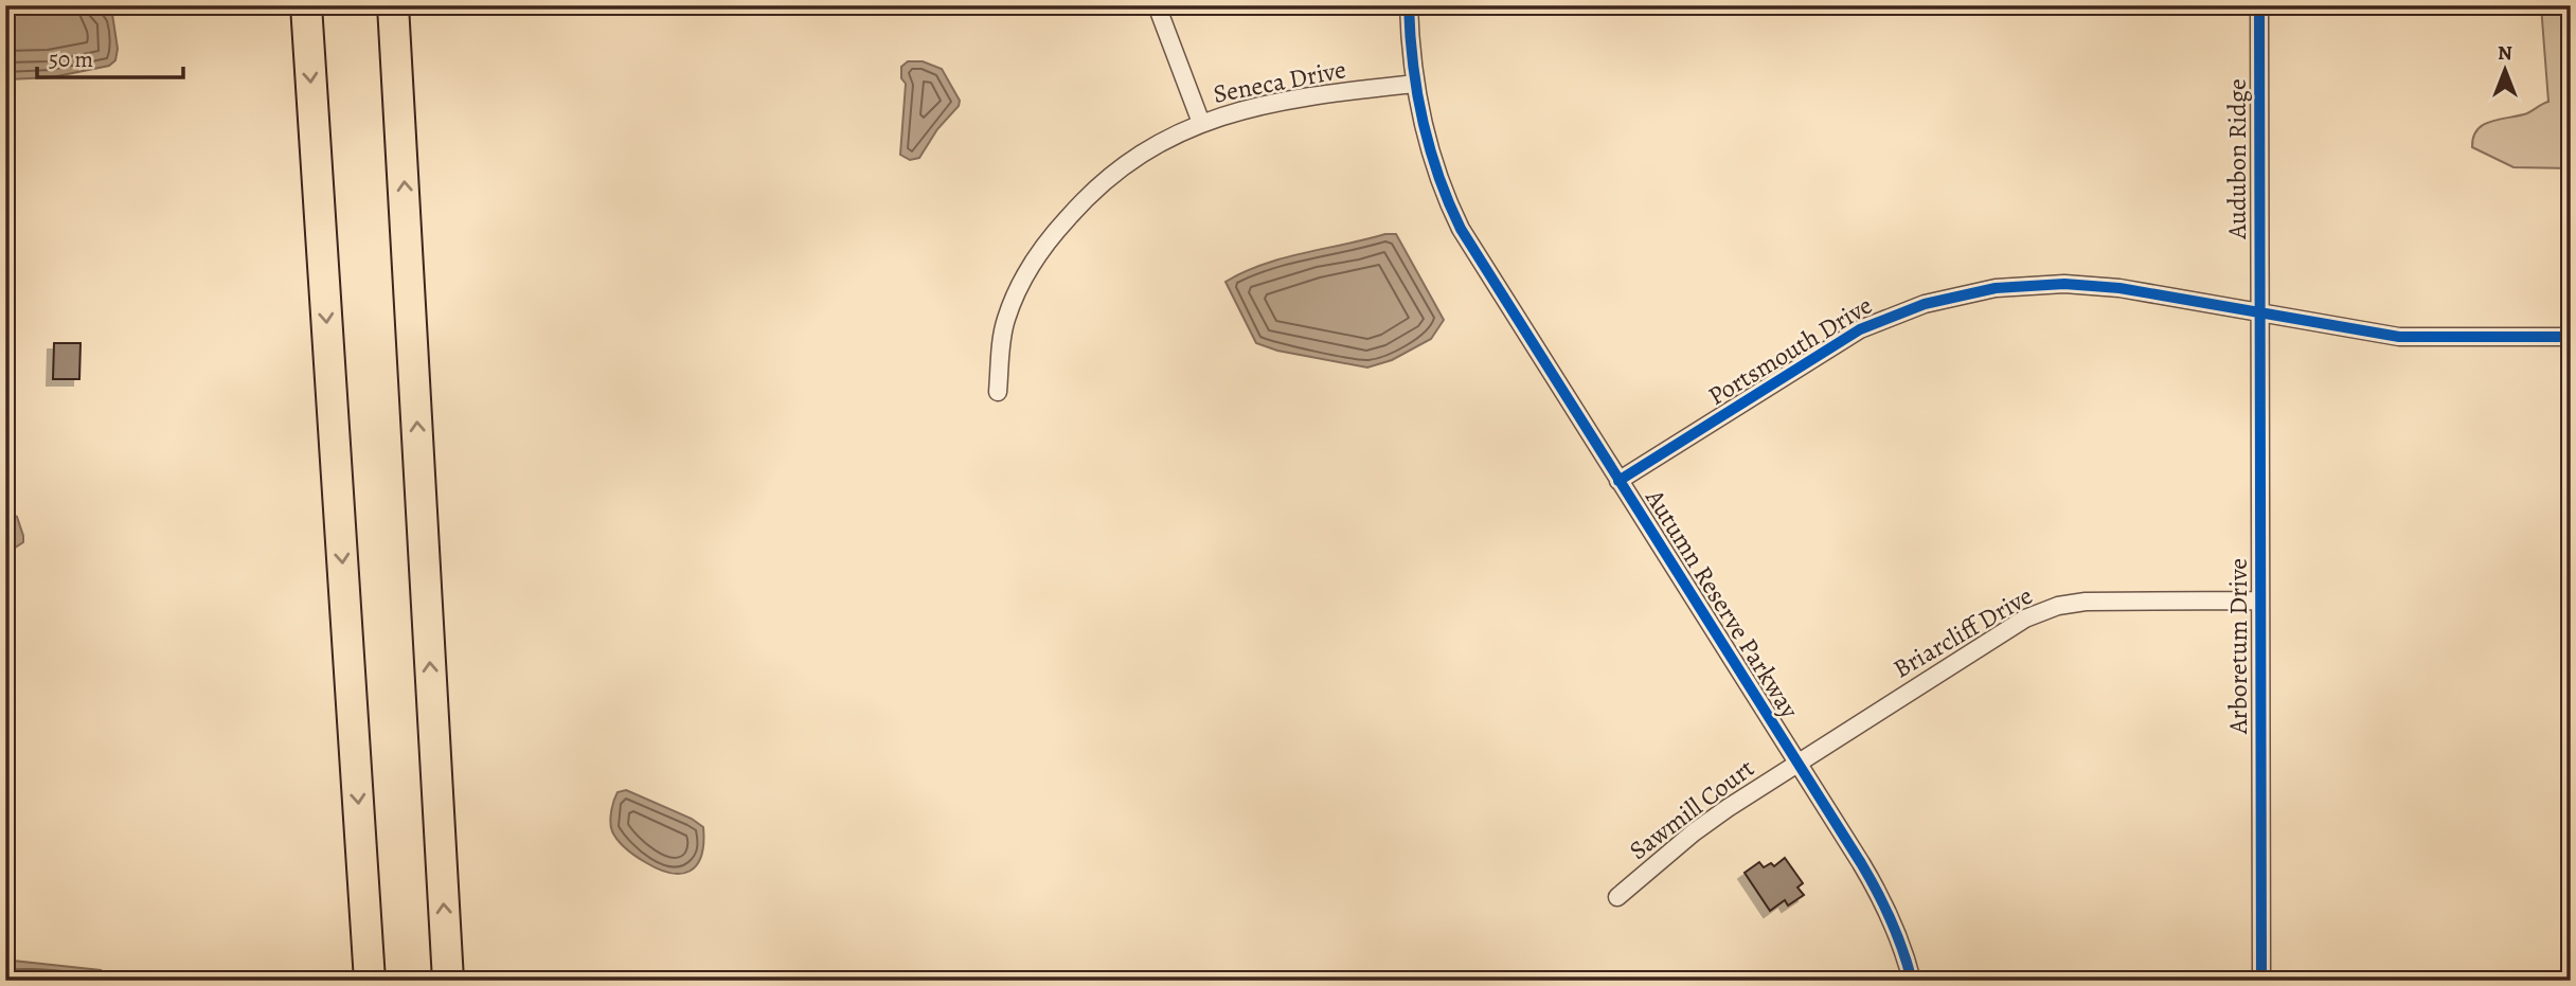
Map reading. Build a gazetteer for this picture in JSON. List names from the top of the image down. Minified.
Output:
{"streets":{"street":["Seneca Drive","Audubon Ridge","Portsmouth Drive","Autumn Reserve Parkway","Briarcliff Drive","Arboretum Drive","Sawmill Court"]},"crossings":[["Seneca Drive","Autumn Reserve Parkway"],["Audubon Ridge","Portsmouth Drive"],["Audubon Ridge","Arboretum Drive"],["Portsmouth Drive","Autumn Reserve Parkway"],["Portsmouth Drive","Arboretum Drive"],["Autumn Reserve Parkway","Briarcliff Drive"],["Autumn Reserve Parkway","Sawmill Court"],["Briarcliff Drive","Arboretum Drive"],["Briarcliff Drive","Sawmill Court"]],"scale_bar":"50 m","north":"top"}
